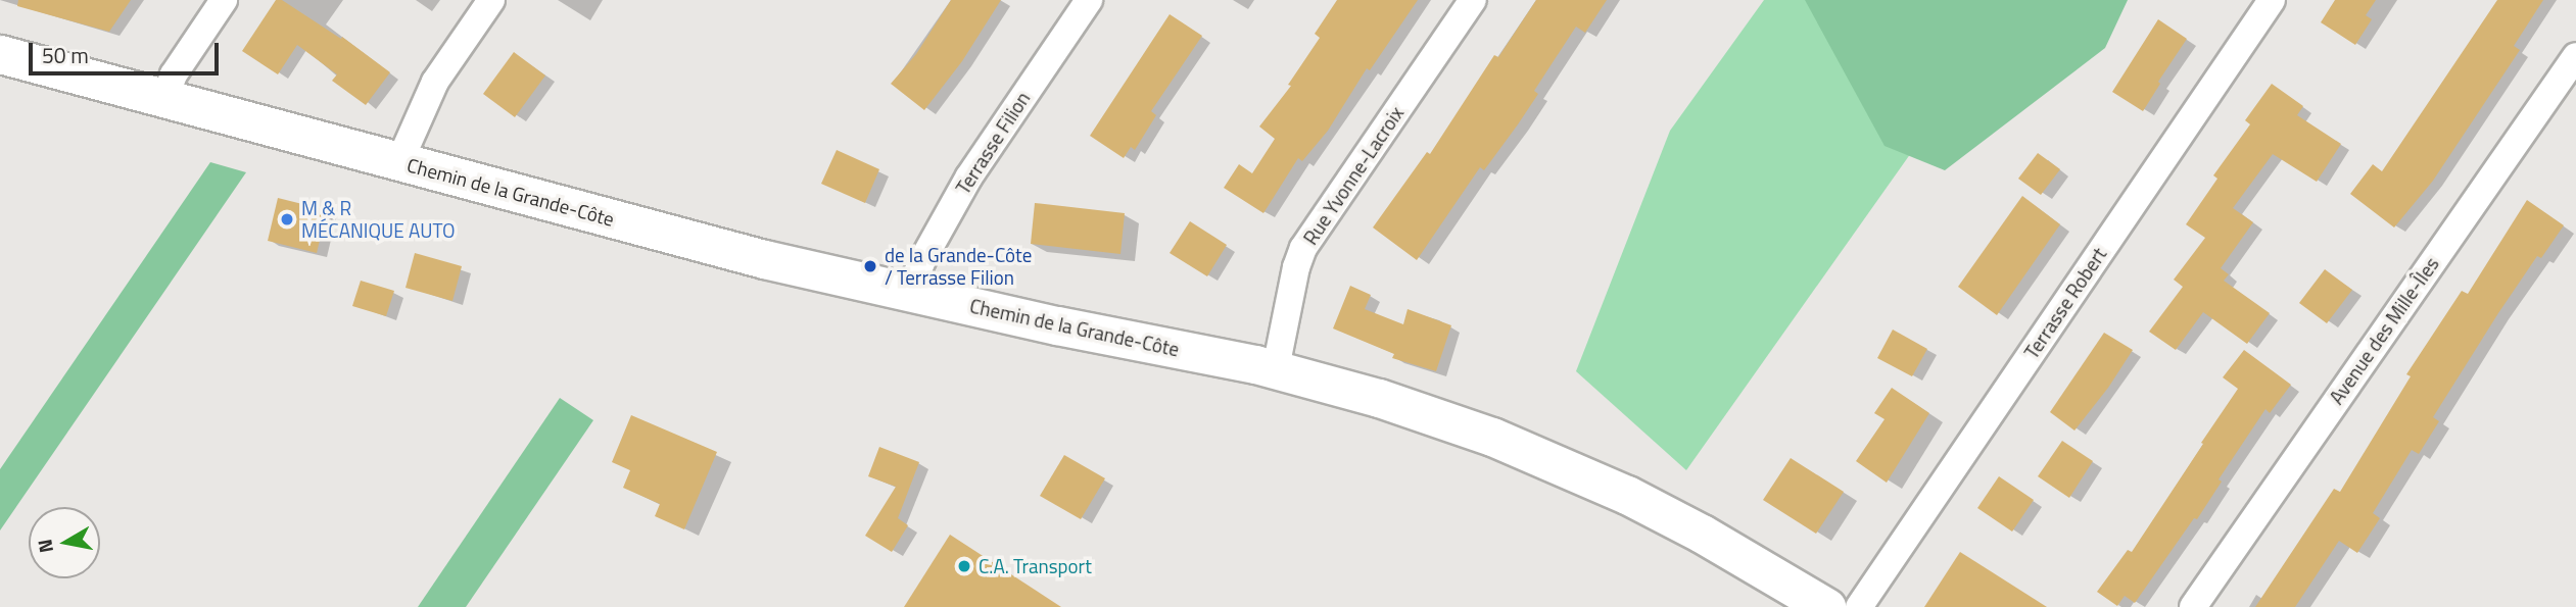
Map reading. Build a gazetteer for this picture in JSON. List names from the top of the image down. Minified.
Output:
{"streets":{"main road":["Chemin de la Grande-Côte"],"street":["Terrasse Filion","Rue Yvonne-Lacroix","Terrasse Robert","Avenue des Mille-Îles"]},"crossings":[["Terrasse Filion","Chemin de la Grande-Côte"],["Rue Yvonne-Lacroix","Chemin de la Grande-Côte"]],"places":["M & R MÉCANIQUE AUTO","de la Grande-Côte / Terrasse Filion","C.A. Transport"],"scale_bar":"50 m","north":"left"}
